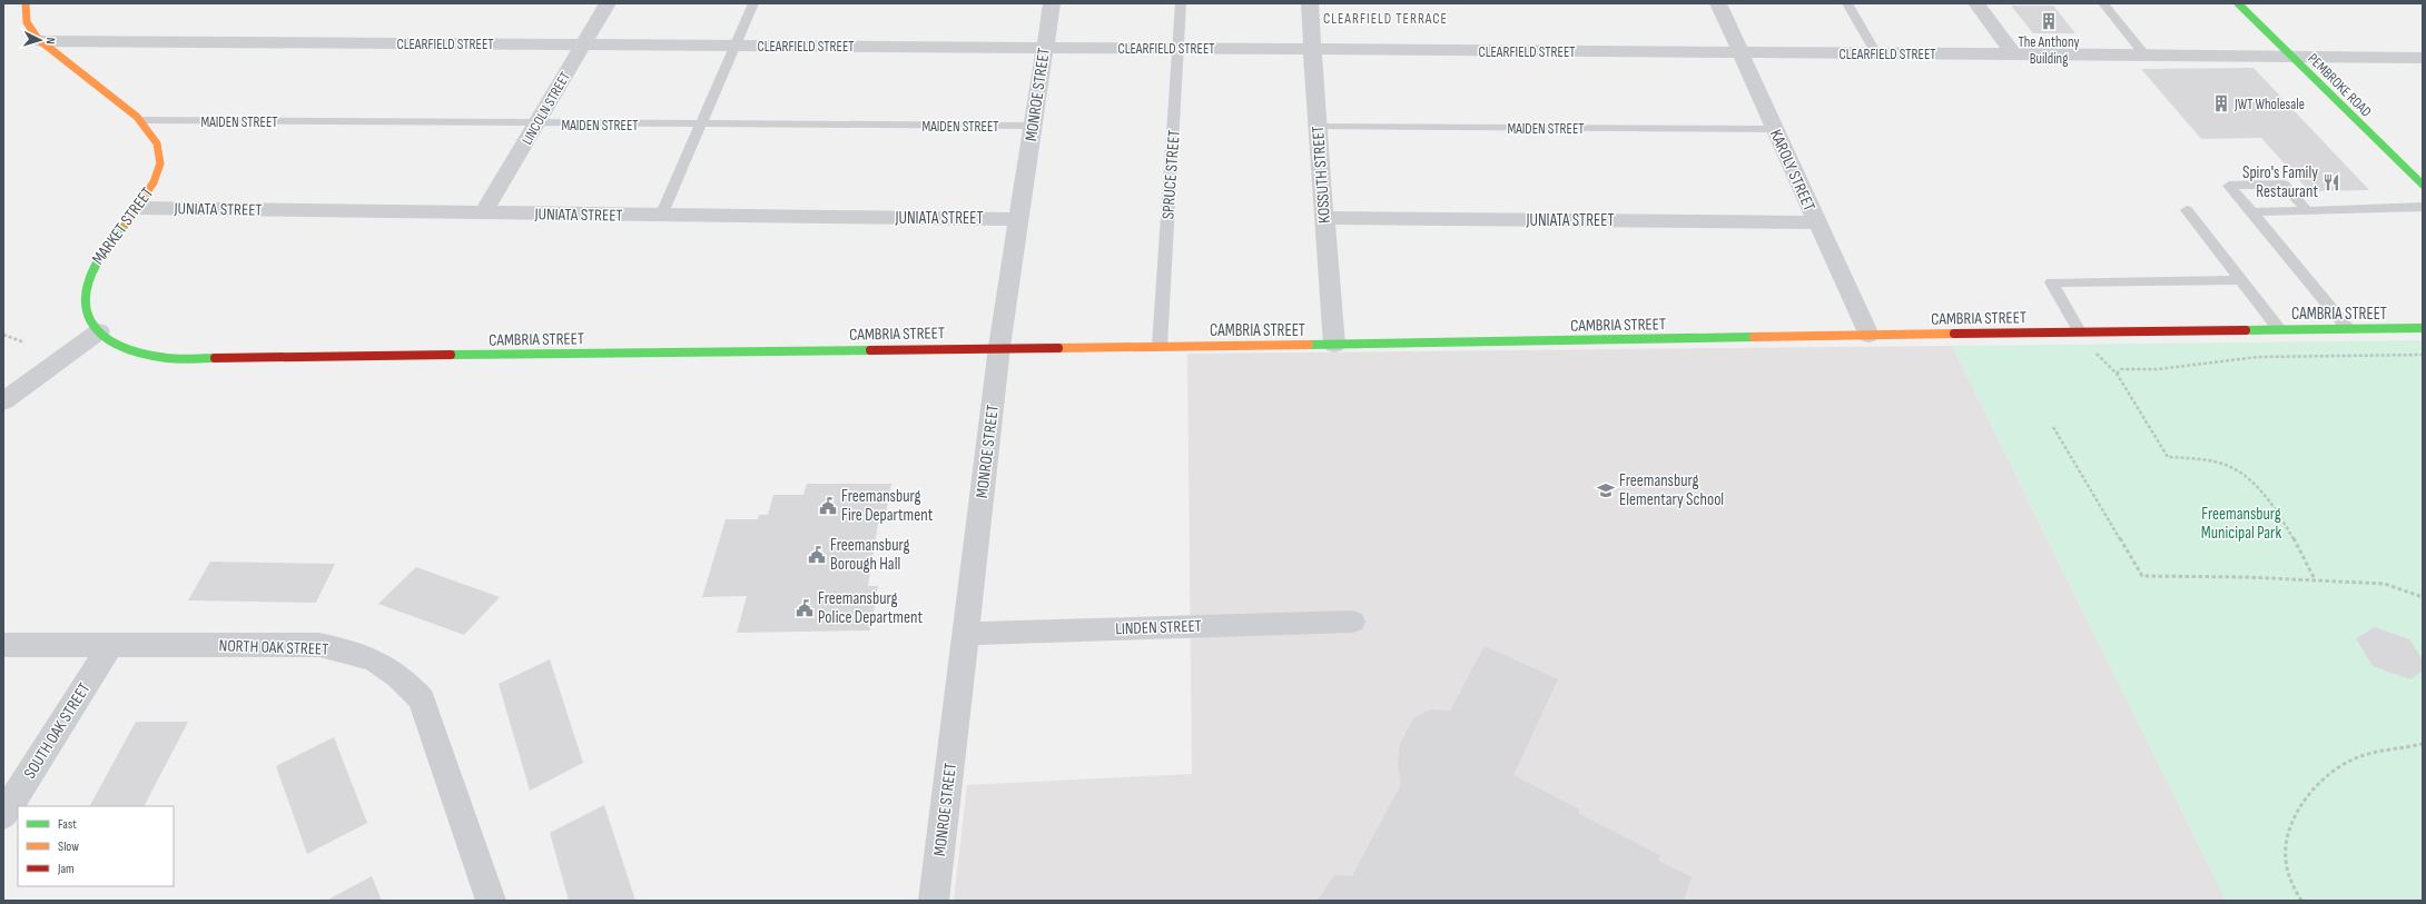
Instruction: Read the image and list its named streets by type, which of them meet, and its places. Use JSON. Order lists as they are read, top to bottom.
{
  "streets": {
    "street": [
      "CLEARFIELD STREET",
      "PEMBROKE ROAD",
      "MONROE STREET",
      "LINCOLN STREET",
      "KAROLY STREET",
      "KOSSUTH STREET",
      "JUNIATA STREET",
      "MARKET STREET",
      "CAMBRIA STREET",
      "LINDEN STREET",
      "NORTH OAK STREET",
      "SOUTH OAK STREET"
    ],
    "lane": ["MAIDEN STREET", "SPRUCE STREET"]
  },
  "crossings": [
    ["CLEARFIELD STREET", "PEMBROKE ROAD"],
    ["CLEARFIELD STREET", "MONROE STREET"],
    ["CLEARFIELD STREET", "LINCOLN STREET"],
    ["CLEARFIELD STREET", "KAROLY STREET"],
    ["CLEARFIELD STREET", "SPRUCE STREET"],
    ["CLEARFIELD STREET", "KOSSUTH STREET"],
    ["CLEARFIELD STREET", "MARKET STREET"],
    ["MONROE STREET", "MAIDEN STREET"],
    ["MONROE STREET", "JUNIATA STREET"],
    ["MONROE STREET", "CAMBRIA STREET"],
    ["MONROE STREET", "LINDEN STREET"],
    ["LINCOLN STREET", "MAIDEN STREET"],
    ["LINCOLN STREET", "JUNIATA STREET"],
    ["MAIDEN STREET", "KAROLY STREET"],
    ["MAIDEN STREET", "KOSSUTH STREET"],
    ["MAIDEN STREET", "MARKET STREET"],
    ["KAROLY STREET", "JUNIATA STREET"],
    ["KAROLY STREET", "CAMBRIA STREET"],
    ["SPRUCE STREET", "CAMBRIA STREET"],
    ["KOSSUTH STREET", "JUNIATA STREET"],
    ["KOSSUTH STREET", "CAMBRIA STREET"],
    ["JUNIATA STREET", "MARKET STREET"],
    ["MARKET STREET", "CAMBRIA STREET"],
    ["NORTH OAK STREET", "SOUTH OAK STREET"]
  ],
  "districts": ["CLEARFIELD TERRACE"],
  "parks": ["Freemansburg Municipal Park"],
  "places": {
    "building": ["The Anthony Building", "JWT Wholesale"],
    "restaurant": ["Spiro's Family Restaurant"],
    "school or university": ["Freemansburg Elementary School"],
    "public building": ["Freemansburg Fire Department", "Freemansburg Borough Hall", "Freemansburg Police Department"]
  },
  "legend": ["Fast", "Slow", "Jam"],
  "north": "right"
}
